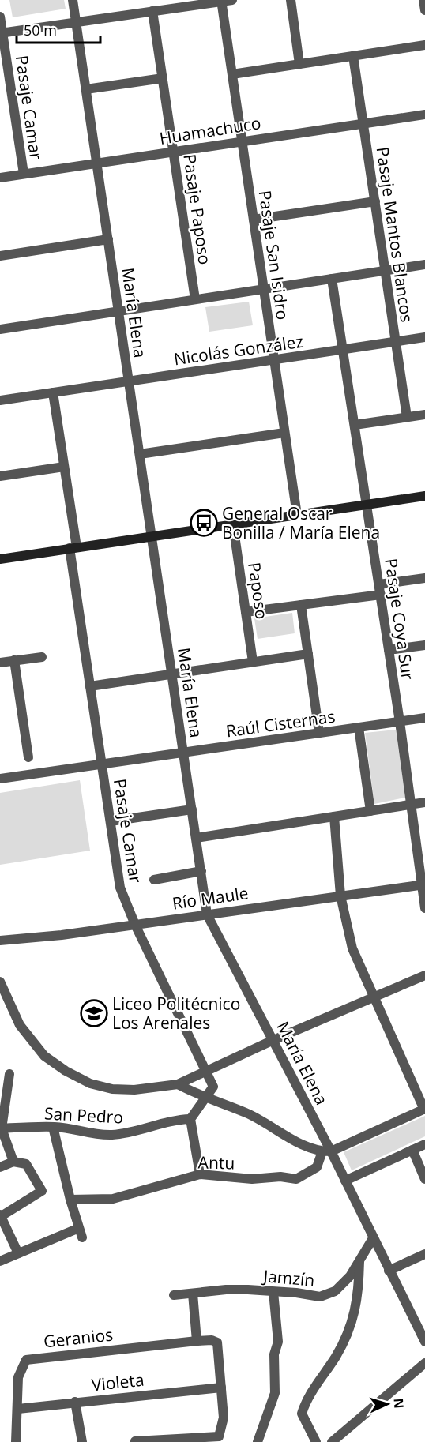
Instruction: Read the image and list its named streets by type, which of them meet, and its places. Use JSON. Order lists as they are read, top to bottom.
{
  "streets": {
    "street": [
      "Pasaje Camar",
      "Huamachuco",
      "Pasaje Paposo",
      "Pasaje Mantos Blancos",
      "Pasaje San Isidro",
      "María Elena",
      "Nicolás González",
      "Paposo",
      "Pasaje Coya Sur",
      "Raúl Cisternas",
      "Río Maule",
      "San Pedro",
      "Antu",
      "Jamzín",
      "Geranios",
      "Violeta"
    ]
  },
  "crossings": [
    ["Pasaje Camar", "Huamachuco"],
    ["Pasaje Camar", "Nicolás González"],
    ["Pasaje Camar", "Raúl Cisternas"],
    ["Pasaje Camar", "Río Maule"],
    ["Huamachuco", "Pasaje Paposo"],
    ["Huamachuco", "Pasaje Mantos Blancos"],
    ["Huamachuco", "Pasaje San Isidro"],
    ["Huamachuco", "María Elena"],
    ["Pasaje Mantos Blancos", "Nicolás González"],
    ["Pasaje San Isidro", "Nicolás González"],
    ["María Elena", "Nicolás González"],
    ["María Elena", "Raúl Cisternas"],
    ["María Elena", "Río Maule"],
    ["María Elena", "Antu"],
    ["María Elena", "Jamzín"],
    ["Nicolás González", "Pasaje Coya Sur"],
    ["Pasaje Coya Sur", "Raúl Cisternas"],
    ["Pasaje Coya Sur", "Río Maule"],
    ["Geranios", "Violeta"]
  ],
  "places": {
    "bus stop": ["General Oscar Bonilla / María Elena"],
    "school or university": ["Liceo Politécnico Los Arenales"]
  },
  "scale_bar": "50 m",
  "north": "right"
}
